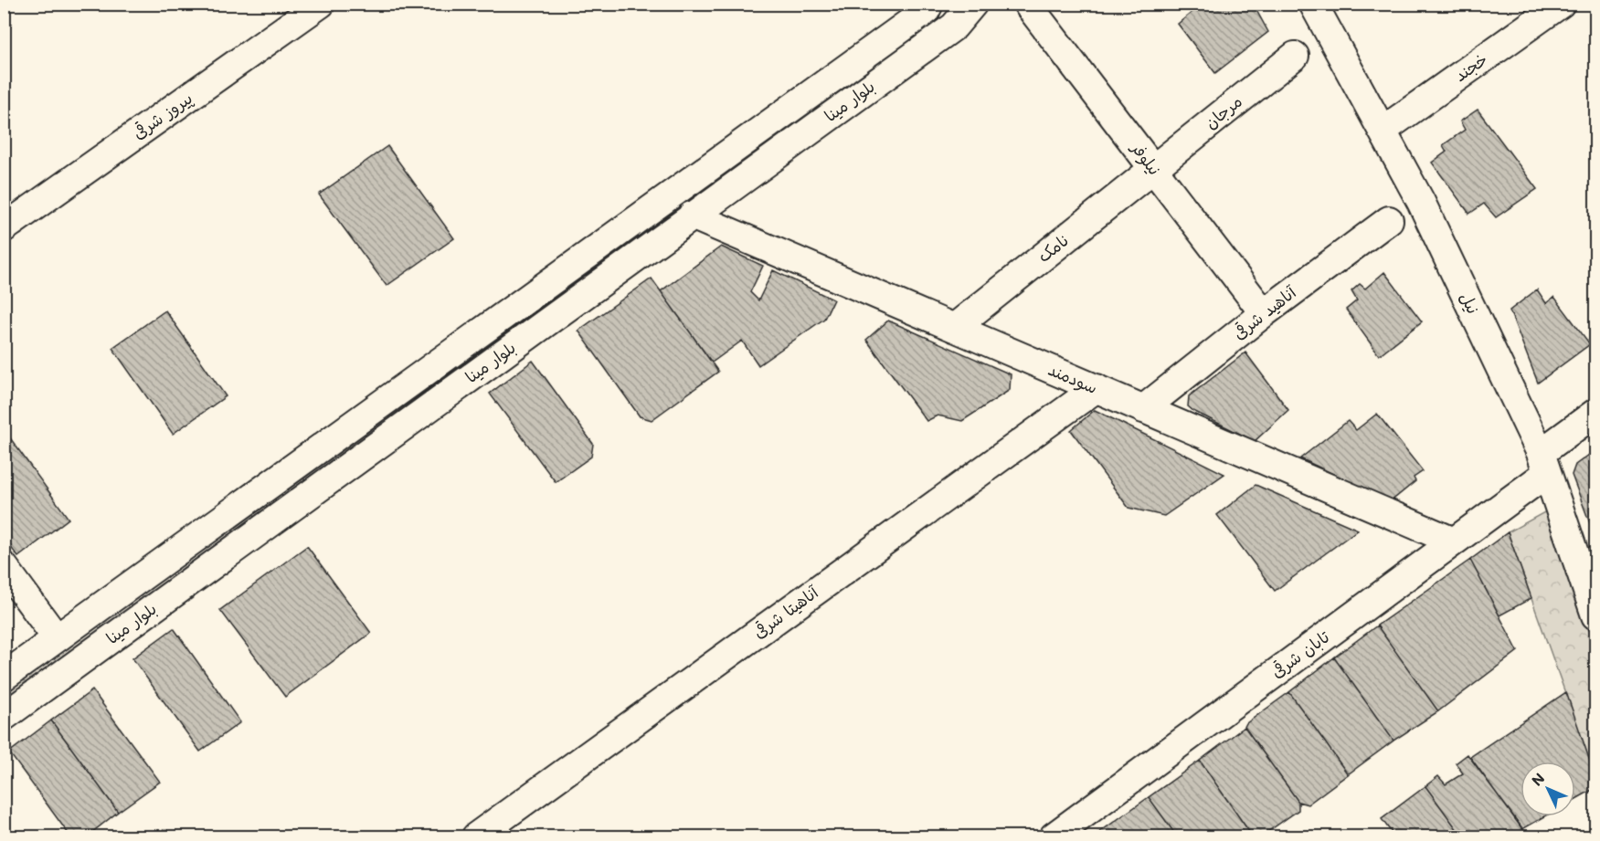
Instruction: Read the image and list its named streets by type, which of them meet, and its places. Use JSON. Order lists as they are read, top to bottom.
{
  "streets": {
    "street": [
      "خجند",
      "بلوار مینا",
      "مرجان",
      "پیروز شرقی",
      "نیلوفر",
      "نامک",
      "نیل",
      "آناهید شرقی",
      "سودمند",
      "آناهیتا شرقی",
      "تابان شرقی"
    ]
  },
  "crossings": [
    ["خجند", "نیل"],
    ["بلوار مینا", "سودمند"],
    ["مرجان", "نیلوفر"],
    ["مرجان", "نامک"],
    ["نیلوفر", "نامک"],
    ["نیلوفر", "آناهید شرقی"],
    ["نامک", "سودمند"],
    ["نیل", "تابان شرقی"],
    ["آناهید شرقی", "سودمند"],
    ["سودمند", "آناهیتا شرقی"],
    ["سودمند", "تابان شرقی"]
  ],
  "north": "top left"
}
